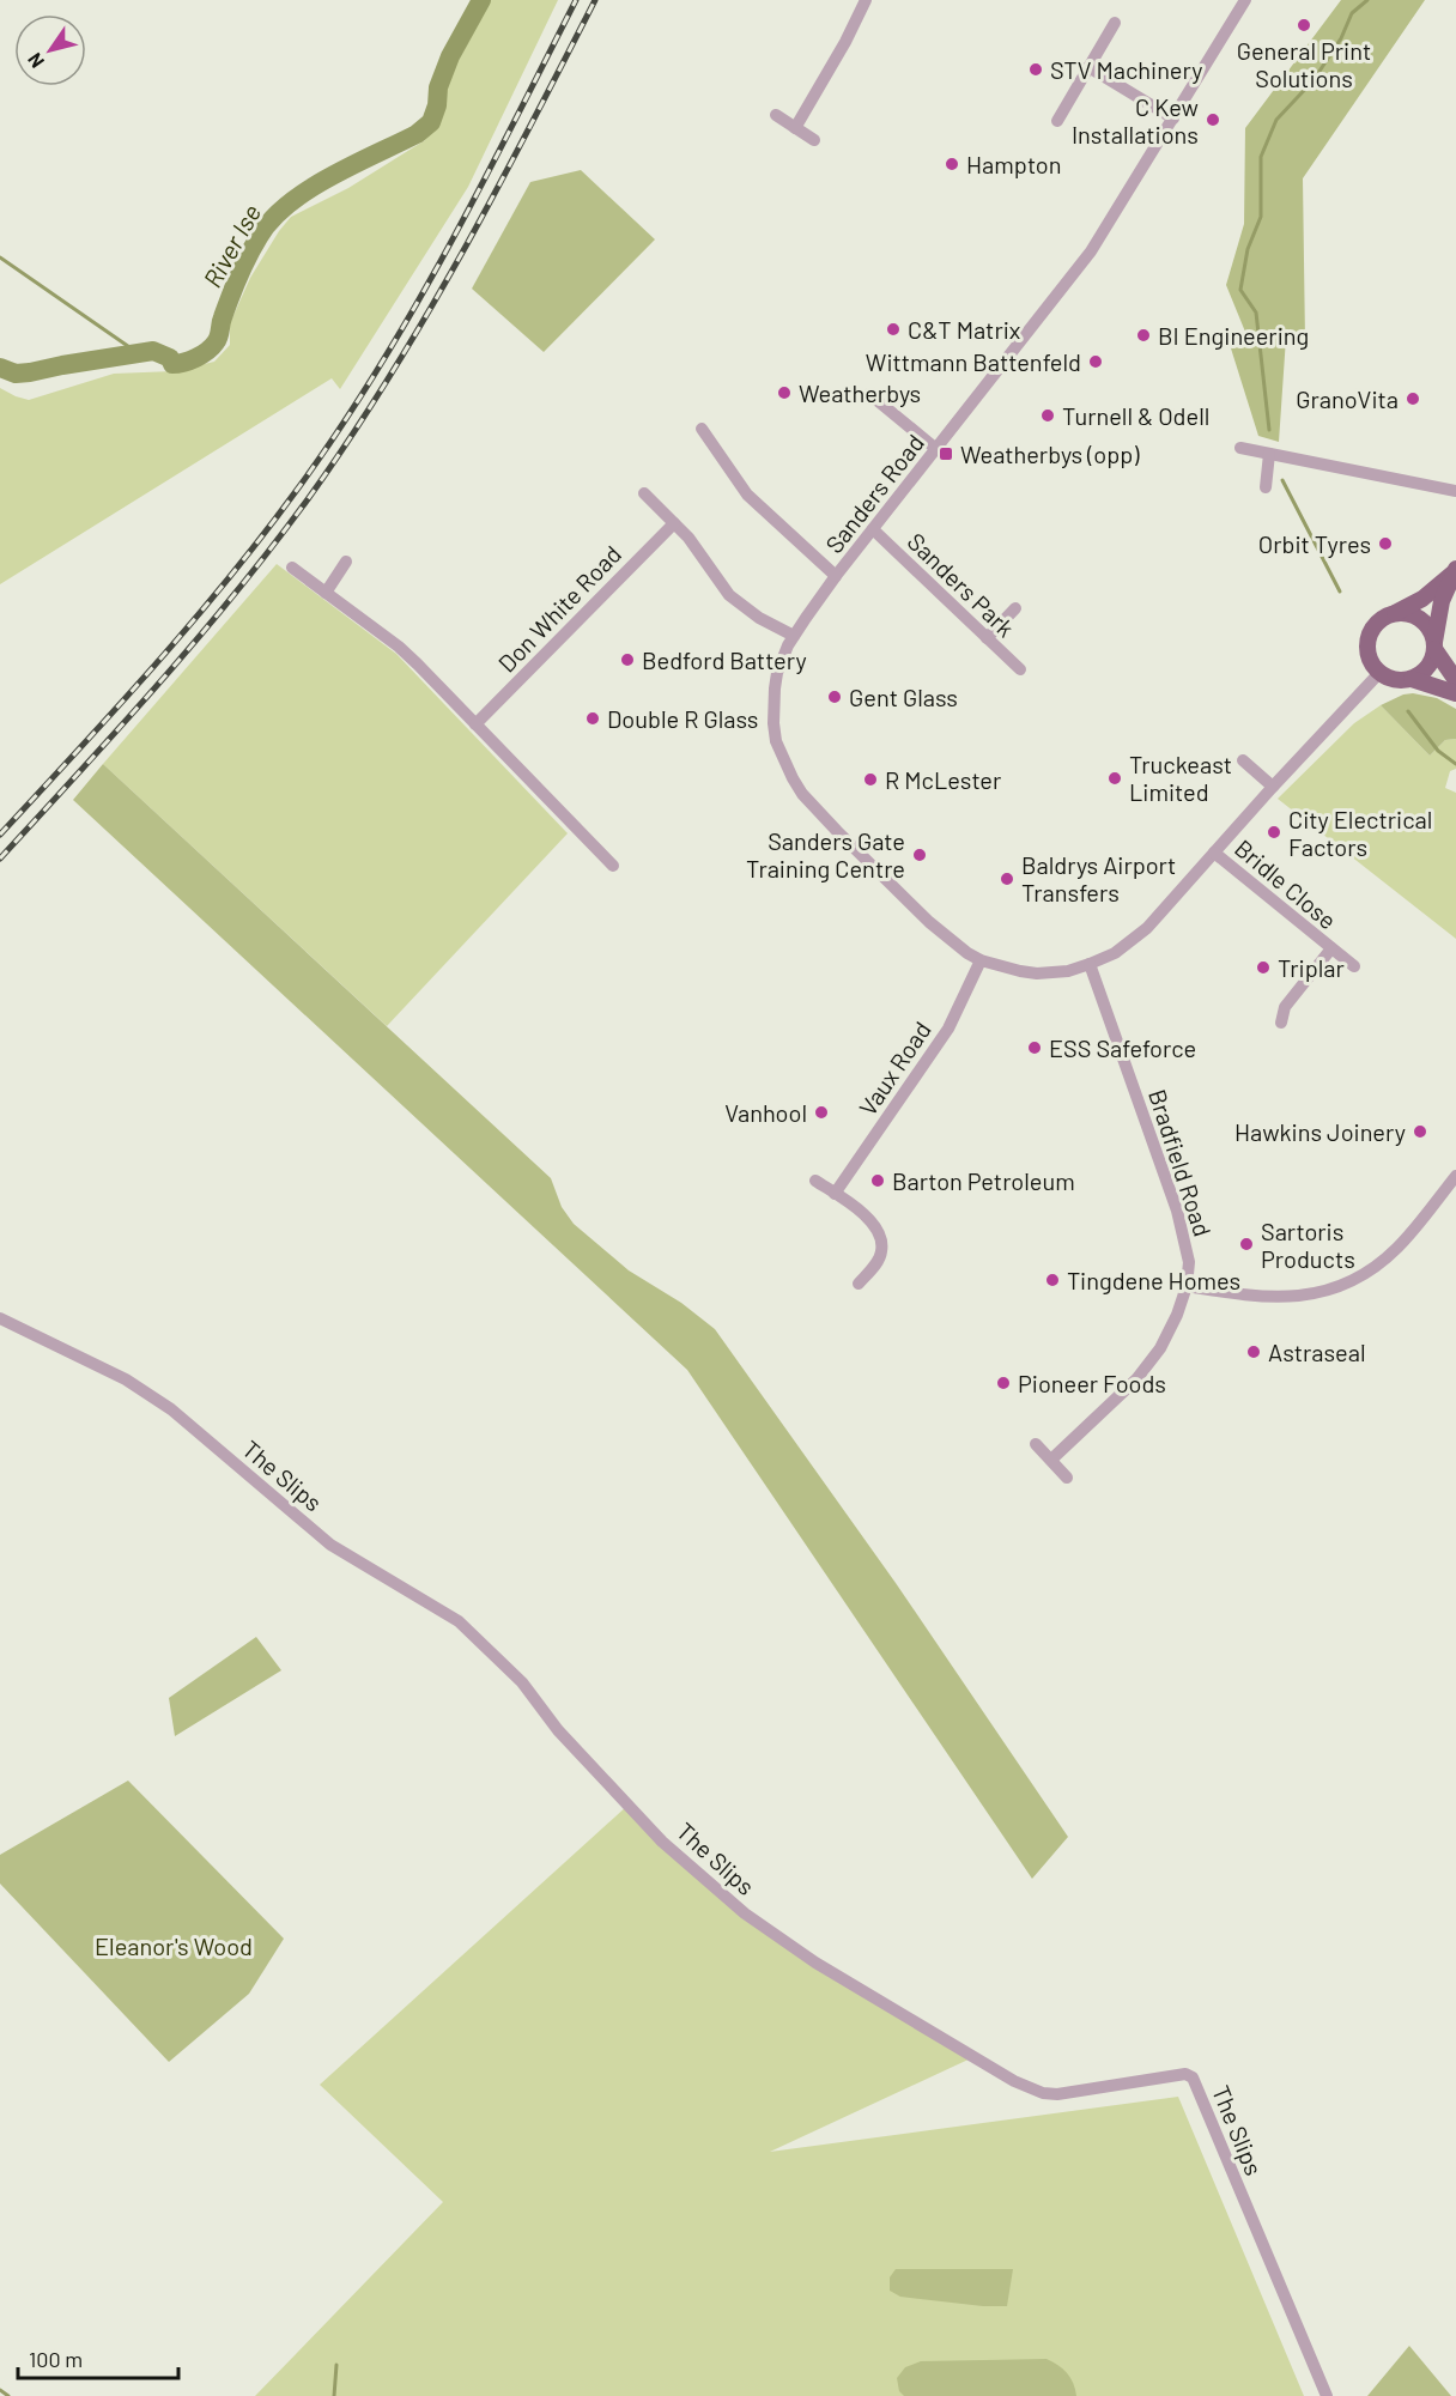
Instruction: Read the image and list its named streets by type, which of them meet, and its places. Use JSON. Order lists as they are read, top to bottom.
{
  "streets": {
    "street": [
      "Sanders Road",
      "Sanders Park",
      "Don White Road",
      "Bridle Close",
      "Vaux Road",
      "Bradfield Road",
      "The Slips"
    ]
  },
  "crossings": [
    ["Sanders Road", "Sanders Park"],
    ["Sanders Road", "Bridle Close"],
    ["Sanders Road", "Vaux Road"],
    ["Sanders Road", "Bradfield Road"]
  ],
  "water": ["River Ise"],
  "parks": ["Eleanor's Wood"],
  "places": {
    "other": [
      "General Print Solutions",
      "STV Machinery",
      "C Kew Installations",
      "Hampton",
      "C&T Matrix",
      "BI Engineering",
      "Wittmann Battenfeld",
      "Weatherbys",
      "GranoVita",
      "Turnell & Odell",
      "Orbit Tyres",
      "Bedford Battery",
      "Gent Glass",
      "Double R Glass",
      "Truckeast Limited",
      "R McLester",
      "City Electrical Factors",
      "Sanders Gate Training Centre",
      "Baldrys Airport Transfers",
      "Triplar",
      "ESS Safeforce",
      "Vanhool",
      "Hawkins Joinery",
      "Barton Petroleum",
      "Sartoris Products",
      "Tingdene Homes",
      "Astraseal",
      "Pioneer Foods"
    ],
    "transit": ["Weatherbys (opp)"]
  },
  "scale_bar": "100 m",
  "north": "bottom left"
}
